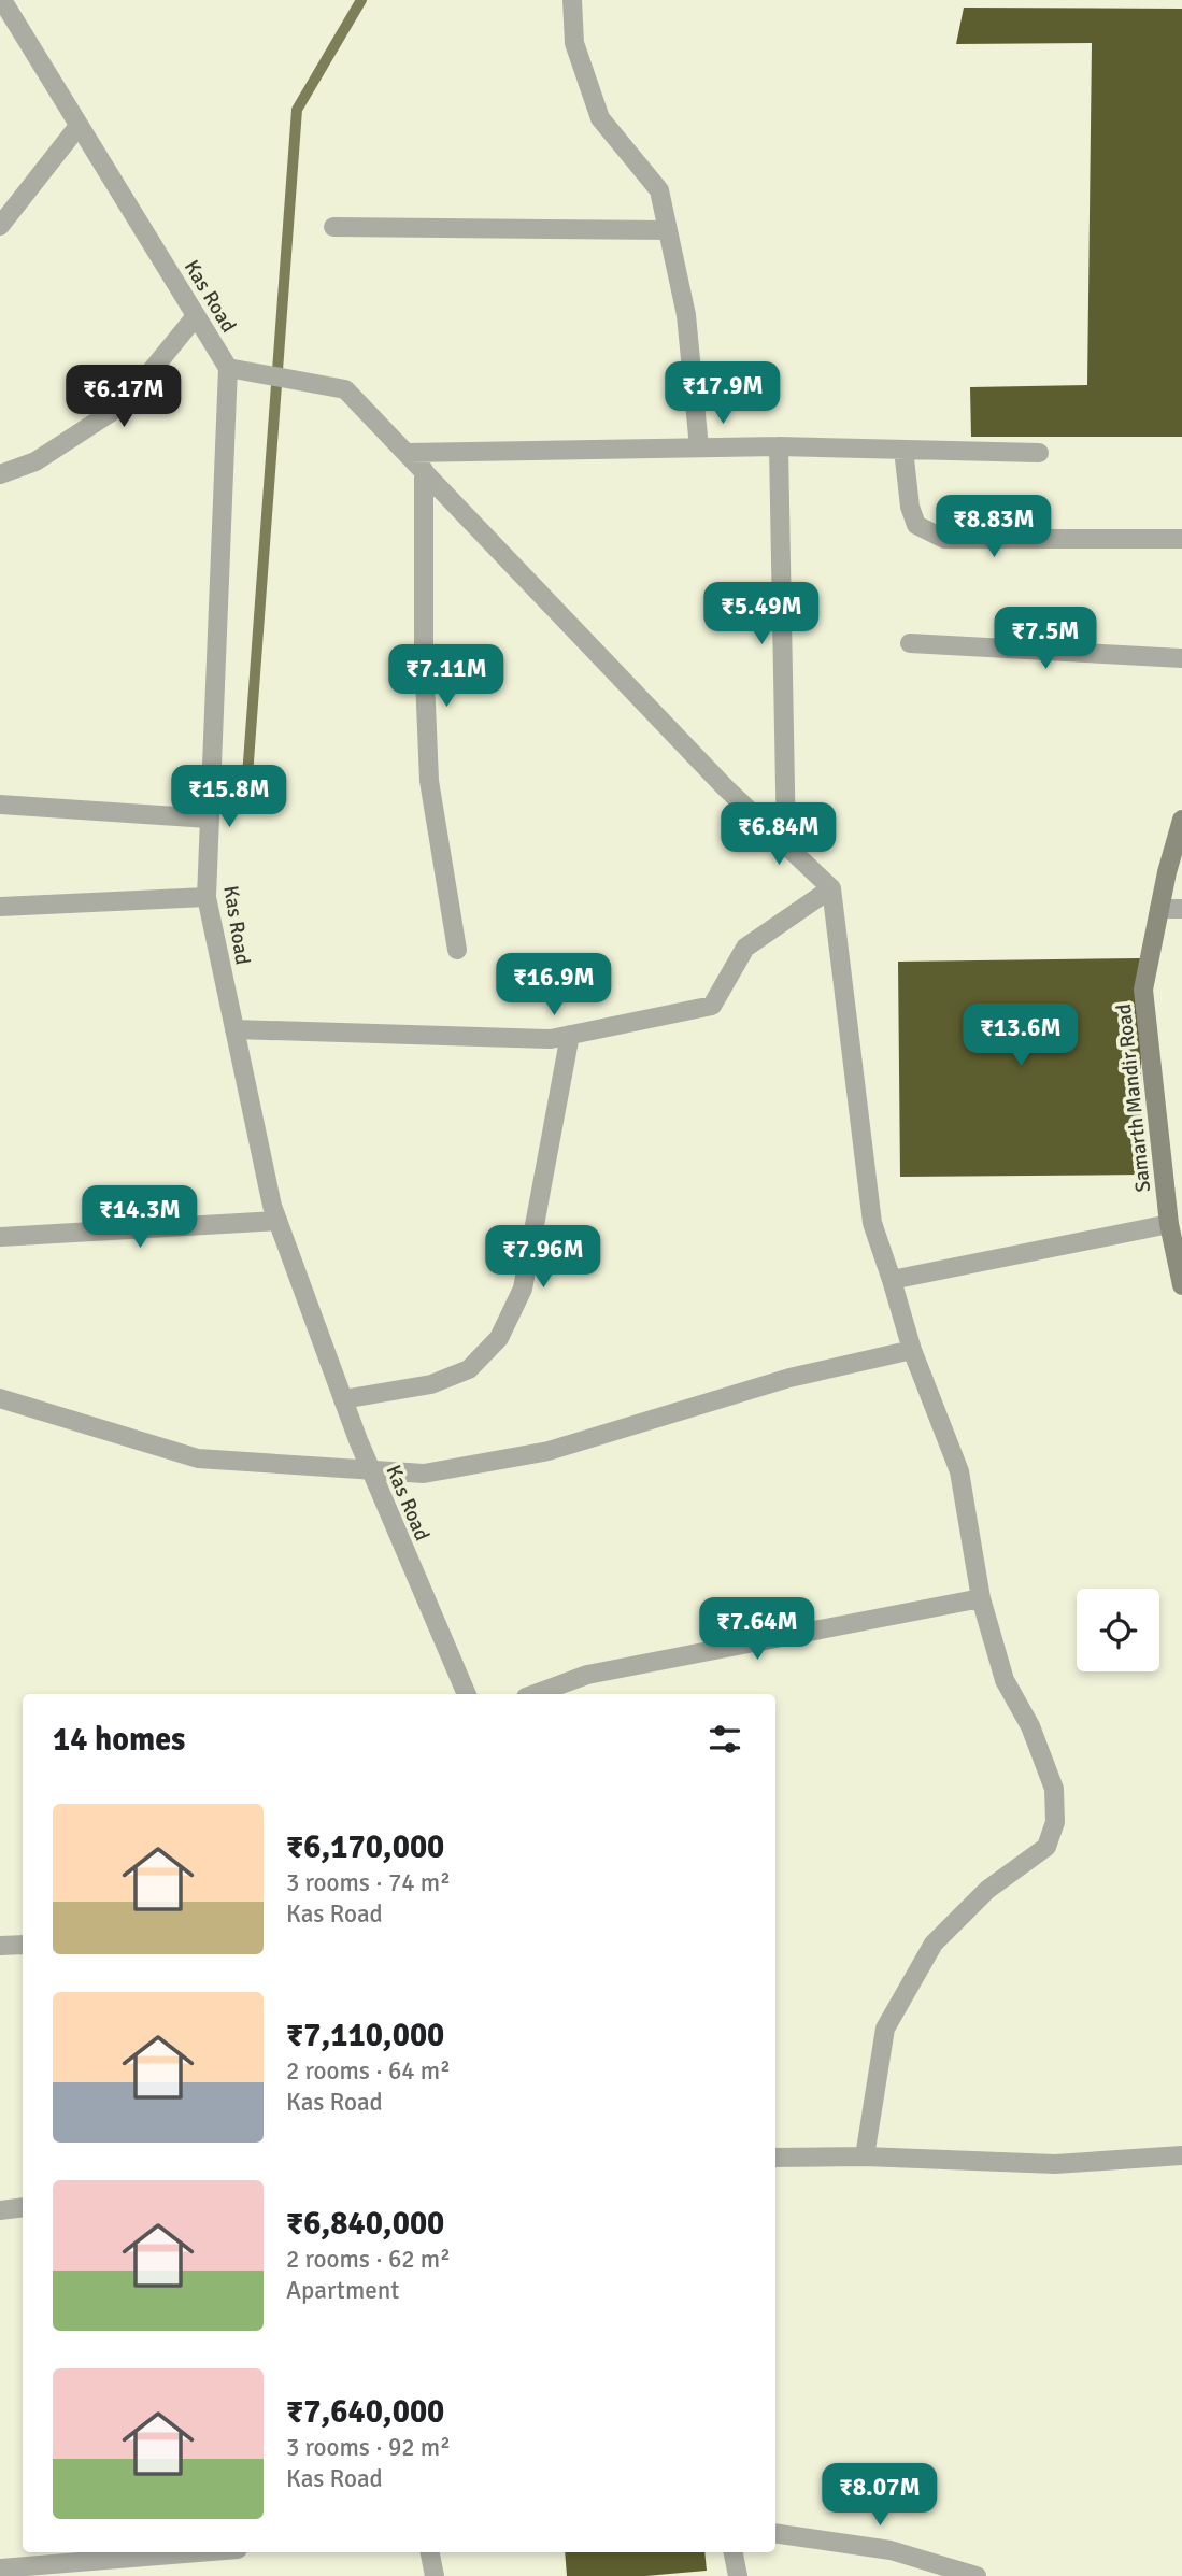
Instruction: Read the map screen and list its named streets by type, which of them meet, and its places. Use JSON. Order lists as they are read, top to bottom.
{
  "streets": {
    "main road": ["Samarth Mandir Road"],
    "street": ["Kas Road"]
  },
  "page": {
    "price": [
      "₹17.9M",
      "₹6.17M",
      "₹8.83M",
      "₹5.49M",
      "₹7.5M",
      "₹7.11M",
      "₹15.8M",
      "₹6.84M",
      "₹16.9M",
      "₹13.6M",
      "₹14.3M",
      "₹7.96M",
      "₹7.64M",
      "₹8.07M"
    ],
    "heading": "14 homes",
    "list": [
      {
        "name": "₹6,170,000",
        "note": "3 rooms · 74 m² · Kas Road"
      },
      {
        "name": "₹7,110,000",
        "note": "2 rooms · 64 m² · Kas Road"
      },
      {
        "name": "₹6,840,000",
        "note": "2 rooms · 62 m² · Apartment"
      },
      {
        "name": "₹7,640,000",
        "note": "3 rooms · 92 m² · Kas Road"
      }
    ]
  }
}
